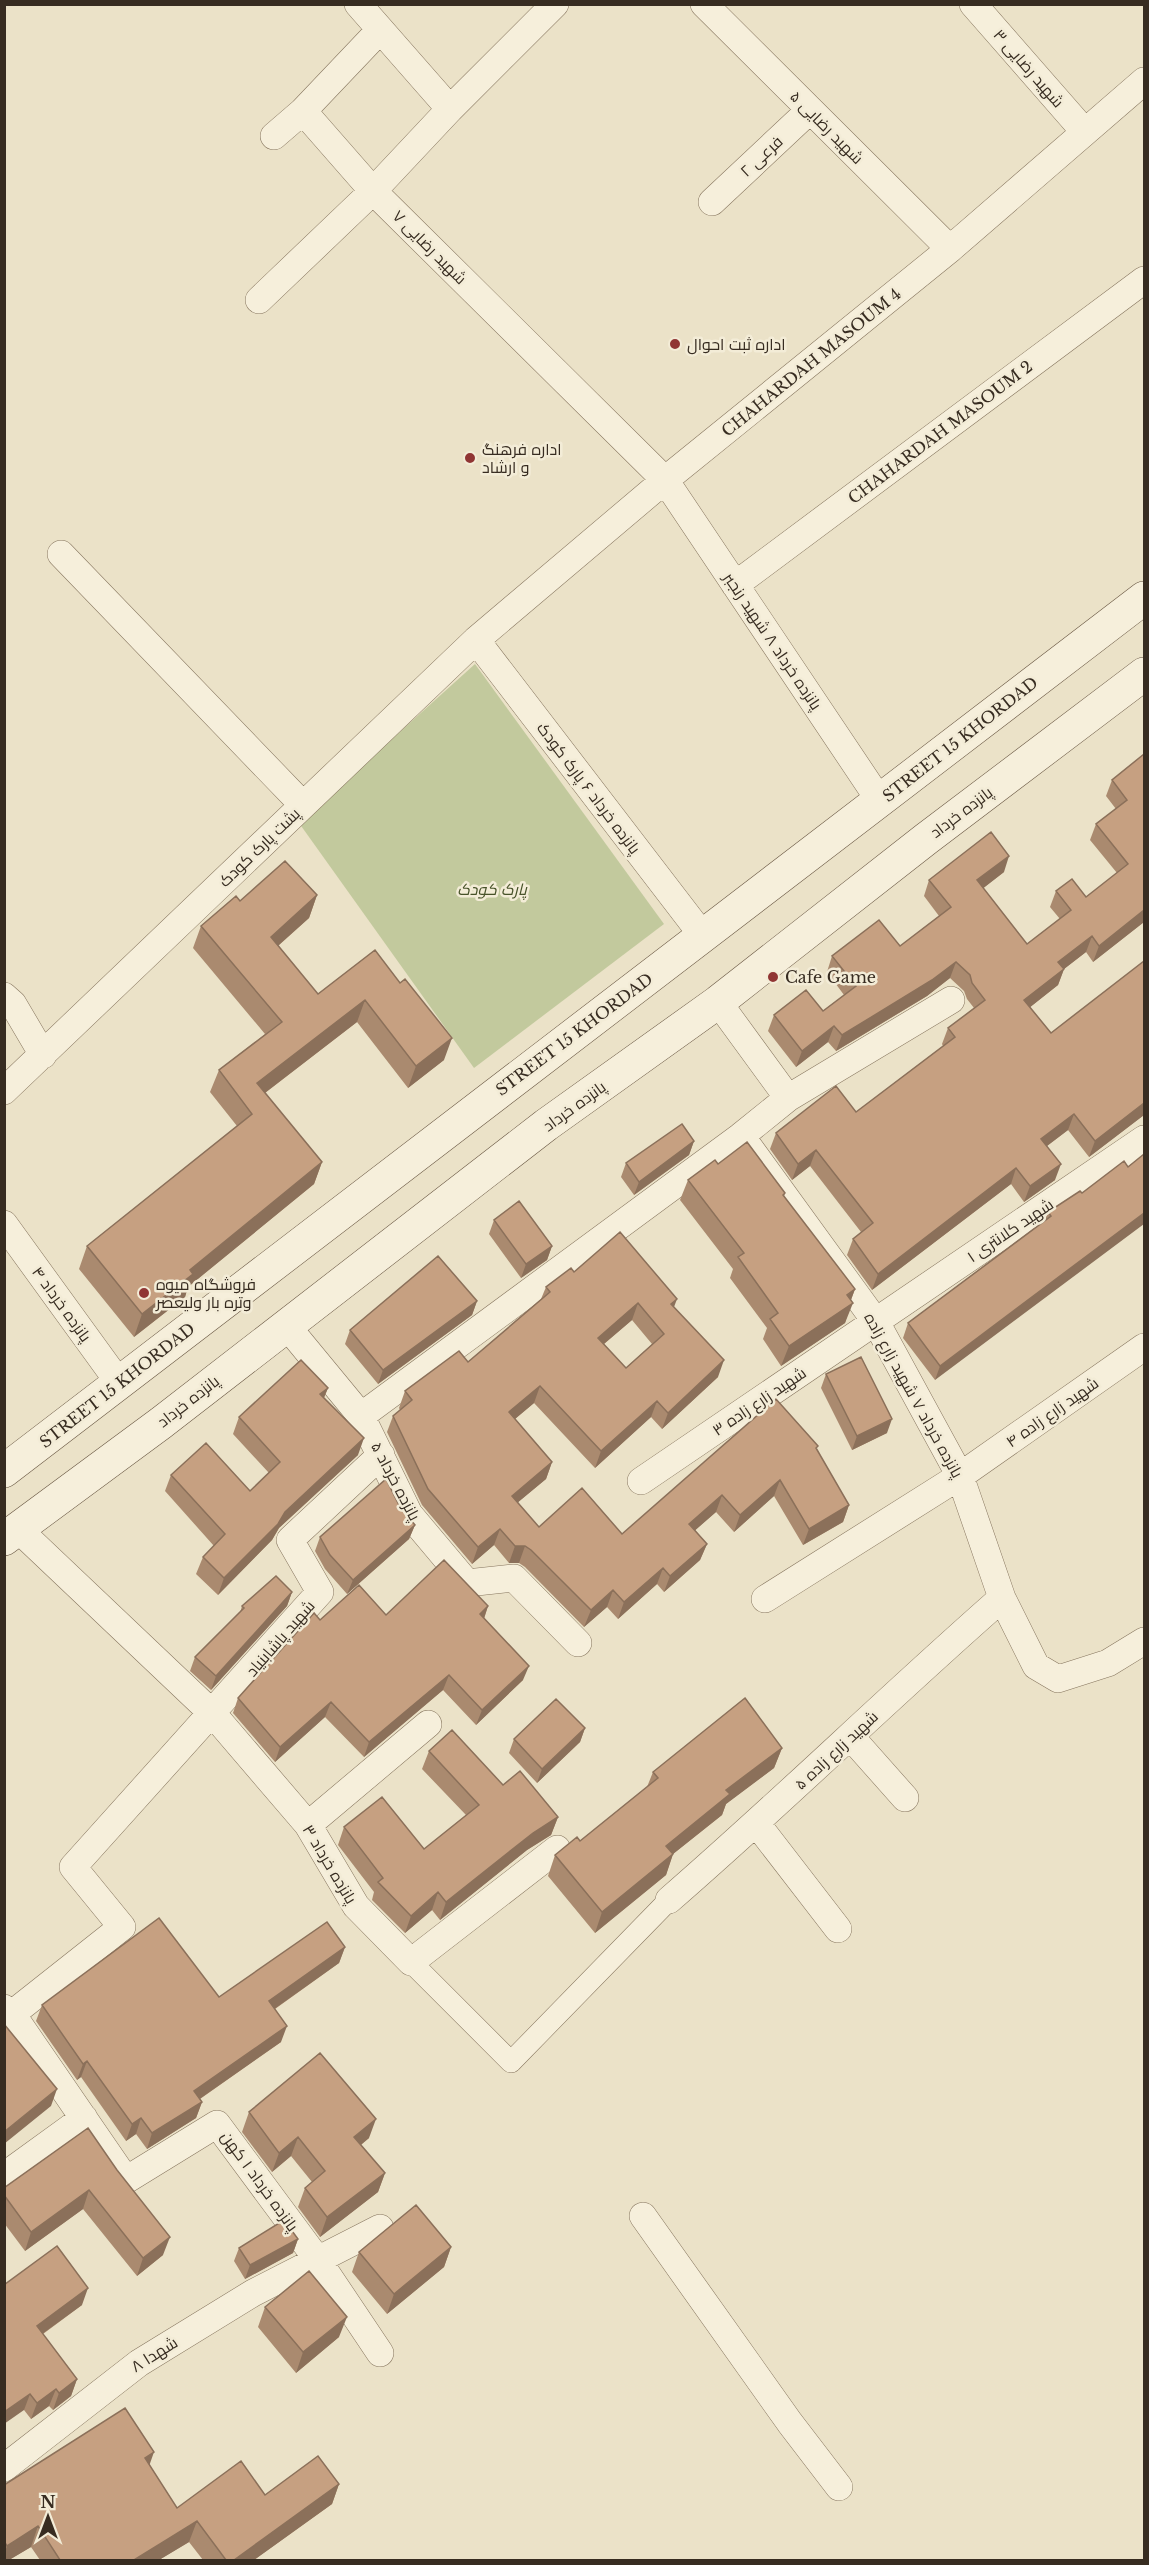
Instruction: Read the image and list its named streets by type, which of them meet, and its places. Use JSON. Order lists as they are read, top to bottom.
{
  "streets": {
    "main road": ["STREET 15 KHORDAD", "پانزده خرداد"],
    "street": [
      "شهید رضایی ۳",
      "شهید رضایی ۵",
      "فرعی ۲",
      "شهید رضایی ۷",
      "CHAHARDAH MASOUM 4",
      "CHAHARDAH MASOUM 2",
      "پانزده خرداد ۸ شهید رنجبر",
      "پانزده خرداد ۶ پارک کودک",
      "پشت پارک کودک",
      "شهید کلانتری ۱",
      "پانزده خرداد ۴",
      "پانزده خرداد ۷ شهید زارع زاده",
      "شهید زارع زاده ۳",
      "شهید زارع زاده ۴",
      "پانزده خرداد ۵",
      "شهید پاشابنیاد",
      "شهید زارع زاده ۵",
      "پانزده خرداد ۳",
      "پانزده خرداد ۱ کهن",
      "شهدا ۸"
    ]
  },
  "crossings": [
    ["شهید رضایی ۳", "CHAHARDAH MASOUM 4"],
    ["شهید رضایی ۵", "فرعی ۲"],
    ["شهید رضایی ۵", "CHAHARDAH MASOUM 4"],
    ["شهید رضایی ۷", "CHAHARDAH MASOUM 4"],
    ["شهید رضایی ۷", "پانزده خرداد ۸ شهید رنجبر"],
    ["CHAHARDAH MASOUM 4", "پانزده خرداد ۸ شهید رنجبر"],
    ["CHAHARDAH MASOUM 4", "پانزده خرداد ۶ پارک کودک"],
    ["CHAHARDAH MASOUM 4", "پشت پارک کودک"],
    ["CHAHARDAH MASOUM 2", "پانزده خرداد ۸ شهید رنجبر"],
    ["پانزده خرداد ۸ شهید رنجبر", "STREET 15 KHORDAD"],
    ["STREET 15 KHORDAD", "پانزده خرداد ۶ پارک کودک"],
    ["STREET 15 KHORDAD", "پانزده خرداد ۴"],
    ["پانزده خرداد ۶ پارک کودک", "پشت پارک کودک"],
    ["پانزده خرداد", "پانزده خرداد ۵"],
    ["پانزده خرداد", "پانزده خرداد ۳"],
    ["شهید کلانتری ۱", "پانزده خرداد ۷ شهید زارع زاده"],
    ["شهید کلانتری ۱", "شهید زارع زاده ۳"],
    ["پانزده خرداد ۷ شهید زارع زاده", "شهید زارع زاده ۳"],
    ["پانزده خرداد ۷ شهید زارع زاده", "شهید زارع زاده ۴"],
    ["پانزده خرداد ۷ شهید زارع زاده", "شهید زارع زاده ۵"],
    ["پانزده خرداد ۵", "شهید پاشابنیاد"],
    ["شهید پاشابنیاد", "پانزده خرداد ۳"],
    ["شهید زارع زاده ۵", "پانزده خرداد ۳"],
    ["پانزده خرداد ۱ کهن", "شهدا ۸"]
  ],
  "parks": ["پارک کودک"],
  "places": [
    "اداره ثبت احوال",
    "اداره فرهنگ و ارشاد",
    "Cafe Game",
    "فروشگاه میوه وتره بار ولیعصر"
  ],
  "north": "top"
}
